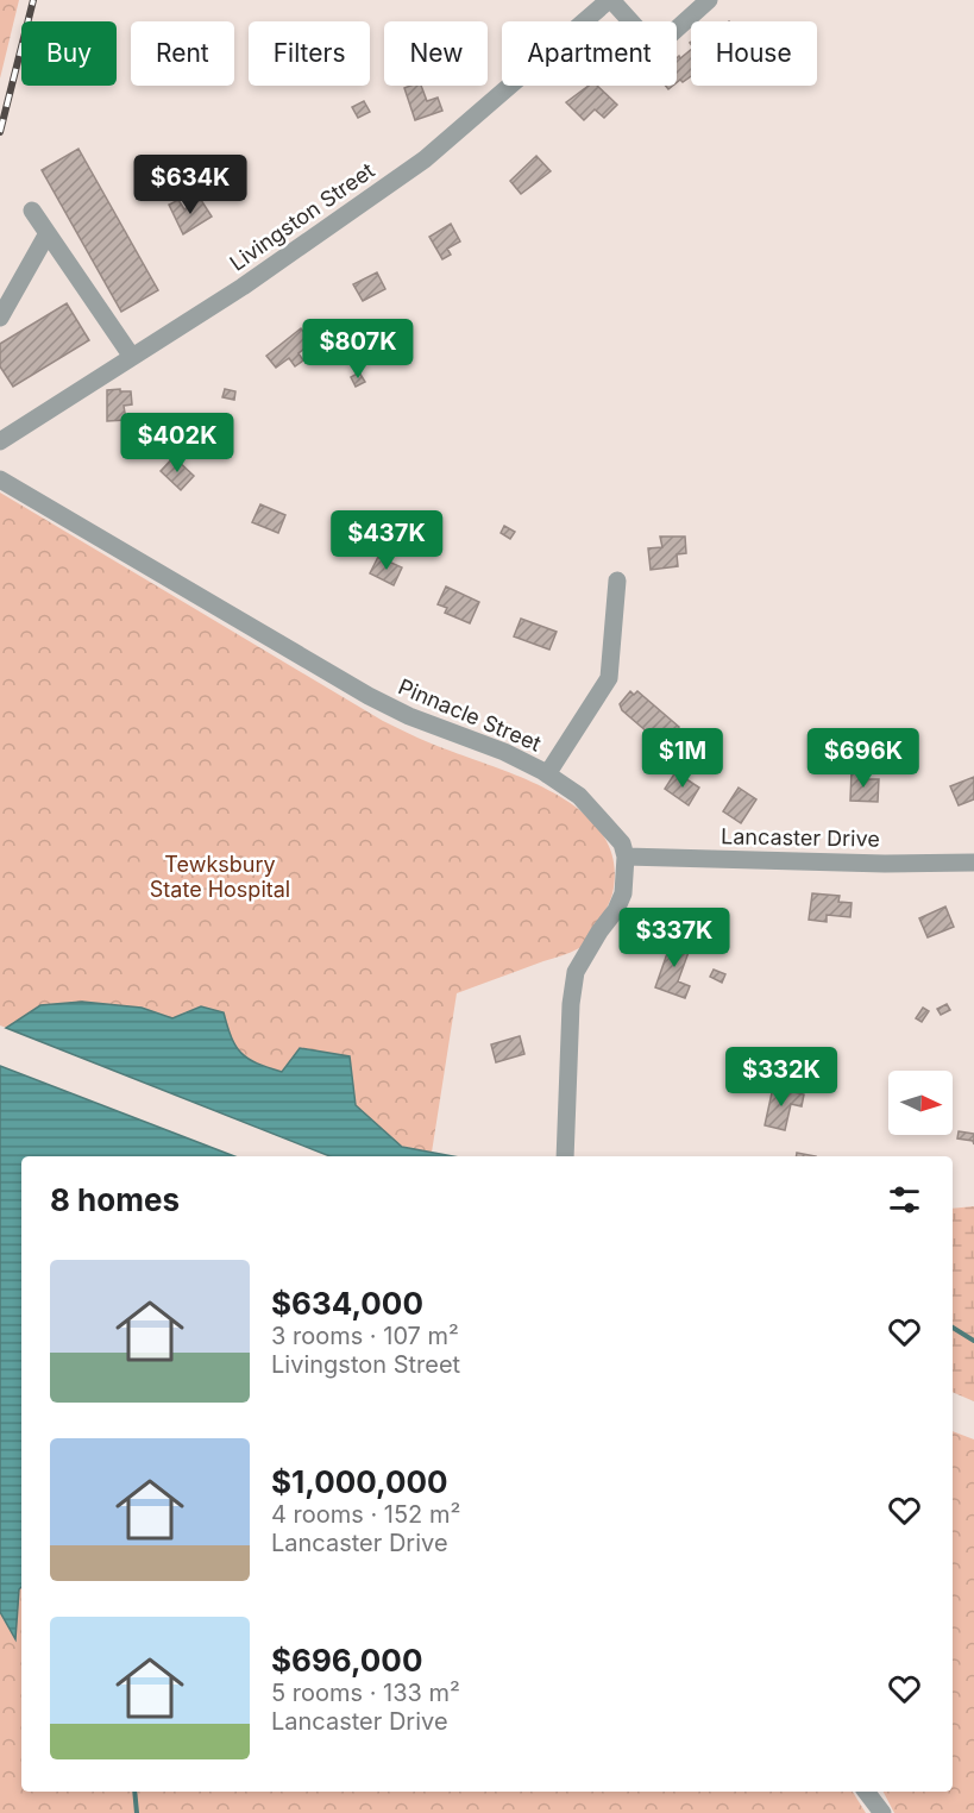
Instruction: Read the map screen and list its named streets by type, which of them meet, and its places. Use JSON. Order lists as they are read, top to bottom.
{
  "streets": {
    "street": ["Livingston Street", "Pinnacle Street", "Lancaster Drive"]
  },
  "crossings": [
    ["Pinnacle Street", "Lancaster Drive"]
  ],
  "parks": ["Tewksbury State Hospital"],
  "north": "right",
  "page": {
    "chip": [
      "Buy",
      "Rent",
      "Filters",
      "New",
      "Apartment",
      "House"
    ],
    "price": [
      "$634K",
      "$807K",
      "$402K",
      "$437K",
      "$1M",
      "$696K",
      "$337K",
      "$332K"
    ],
    "heading": "8 homes",
    "list": [
      {
        "name": "$634,000",
        "note": "3 rooms · 107 m² · Livingston Street"
      },
      {
        "name": "$1,000,000",
        "note": "4 rooms · 152 m² · Lancaster Drive"
      },
      {
        "name": "$696,000",
        "note": "5 rooms · 133 m² · Lancaster Drive"
      }
    ]
  }
}
